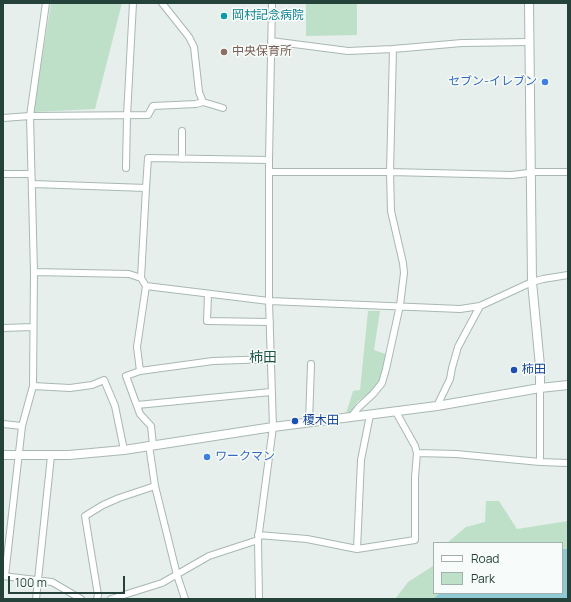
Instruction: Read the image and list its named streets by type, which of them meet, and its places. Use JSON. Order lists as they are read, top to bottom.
{
  "districts": ["柿田"],
  "places": [
    "岡村記念病院",
    "中央保育所",
    "セブン-イレブン",
    "柿田",
    "榎木田",
    "ワークマン"
  ],
  "legend": ["Road", "Park"],
  "scale_bar": "100 m"
}
